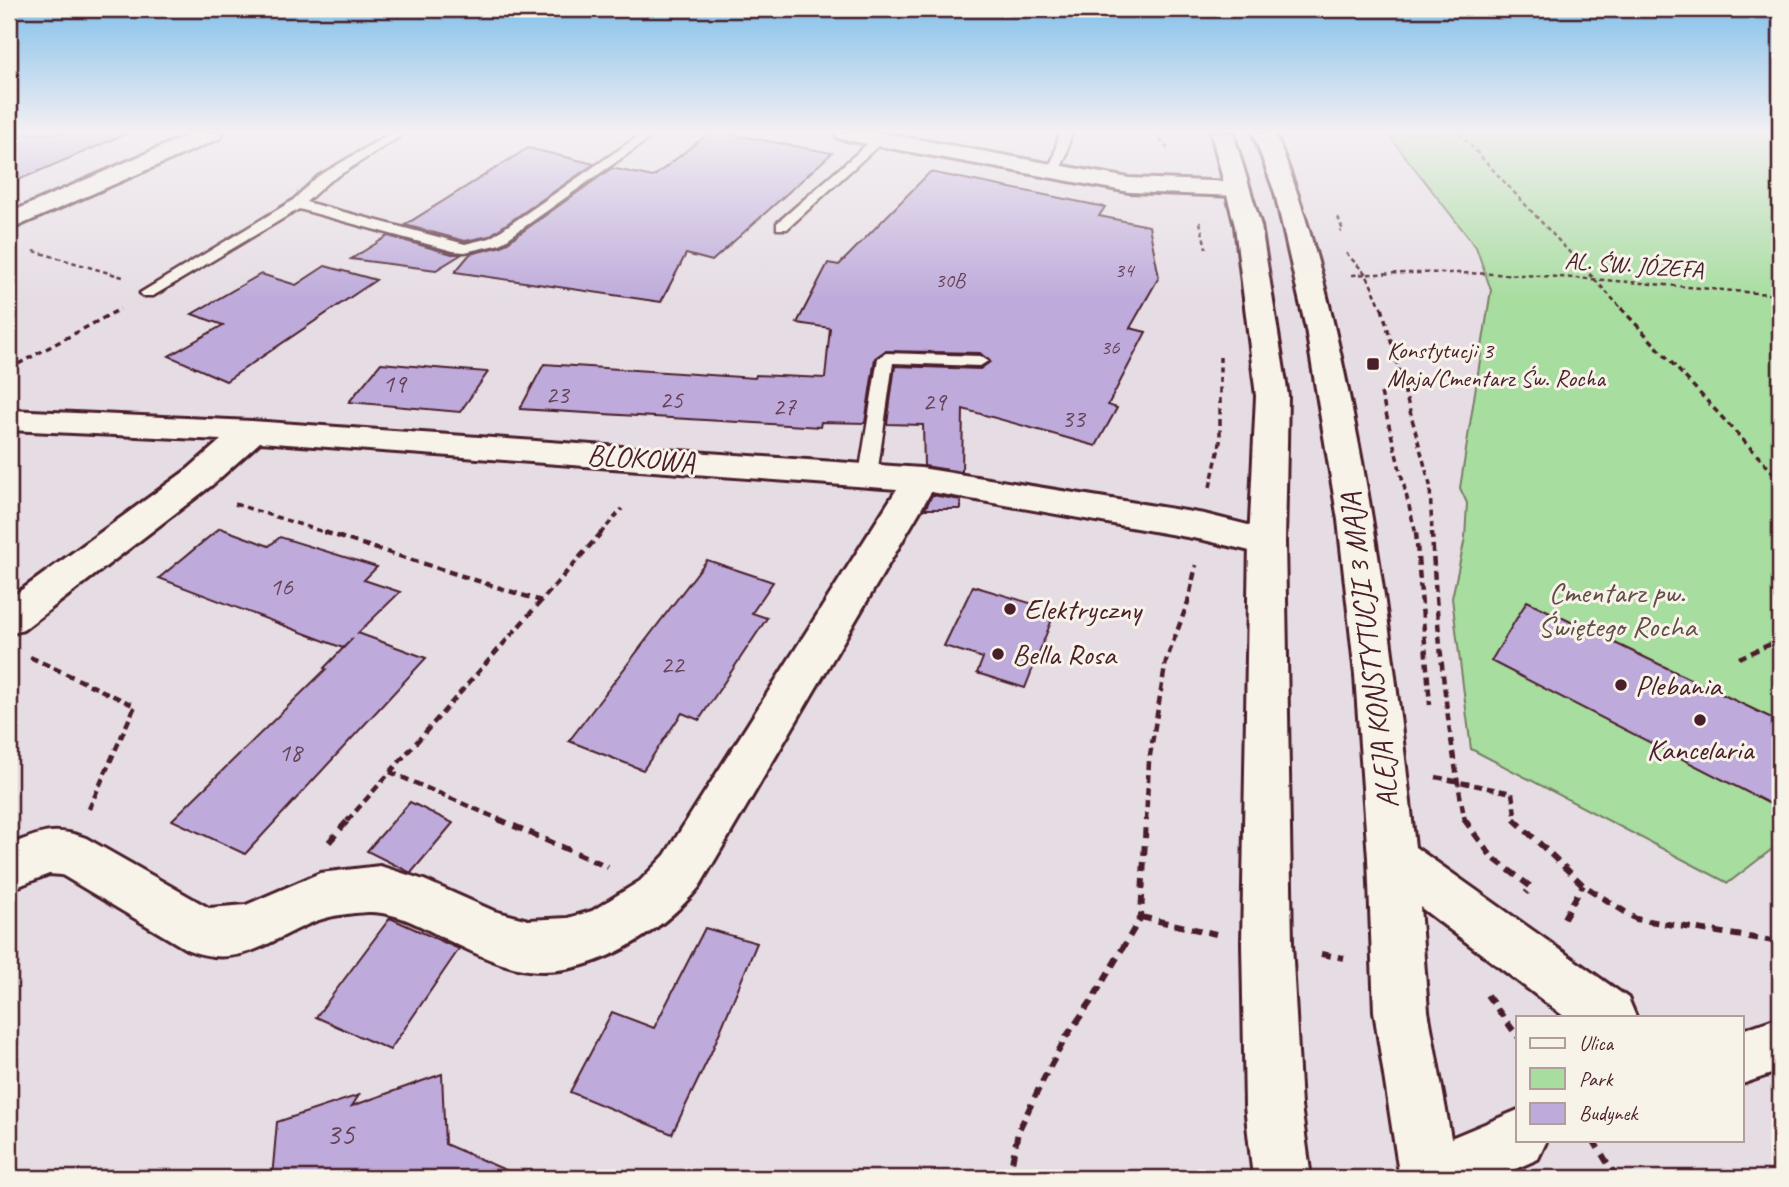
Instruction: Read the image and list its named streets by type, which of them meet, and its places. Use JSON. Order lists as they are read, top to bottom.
{
  "streets": {
    "street": ["BLOKOWA", "ALEJA KONSTYTUCJI 3 MAJA"],
    "path": ["AL. ŚW. JÓZEFA"]
  },
  "parks": ["Cmentarz pw. Świętego Rocha"],
  "places": {
    "transit": ["Konstytucji 3 Maja/Cmentarz Św. Rocha"],
    "other": [
      "Elektryczny",
      "Bella Rosa",
      "Plebania",
      "Kancelaria"
    ]
  },
  "house_numbers": [
    "34",
    "30B",
    "36",
    "19",
    "23",
    "25",
    "29",
    "27",
    "33",
    "16",
    "22",
    "18",
    "35"
  ],
  "legend": ["Ulica", "Park", "Budynek"]
}
